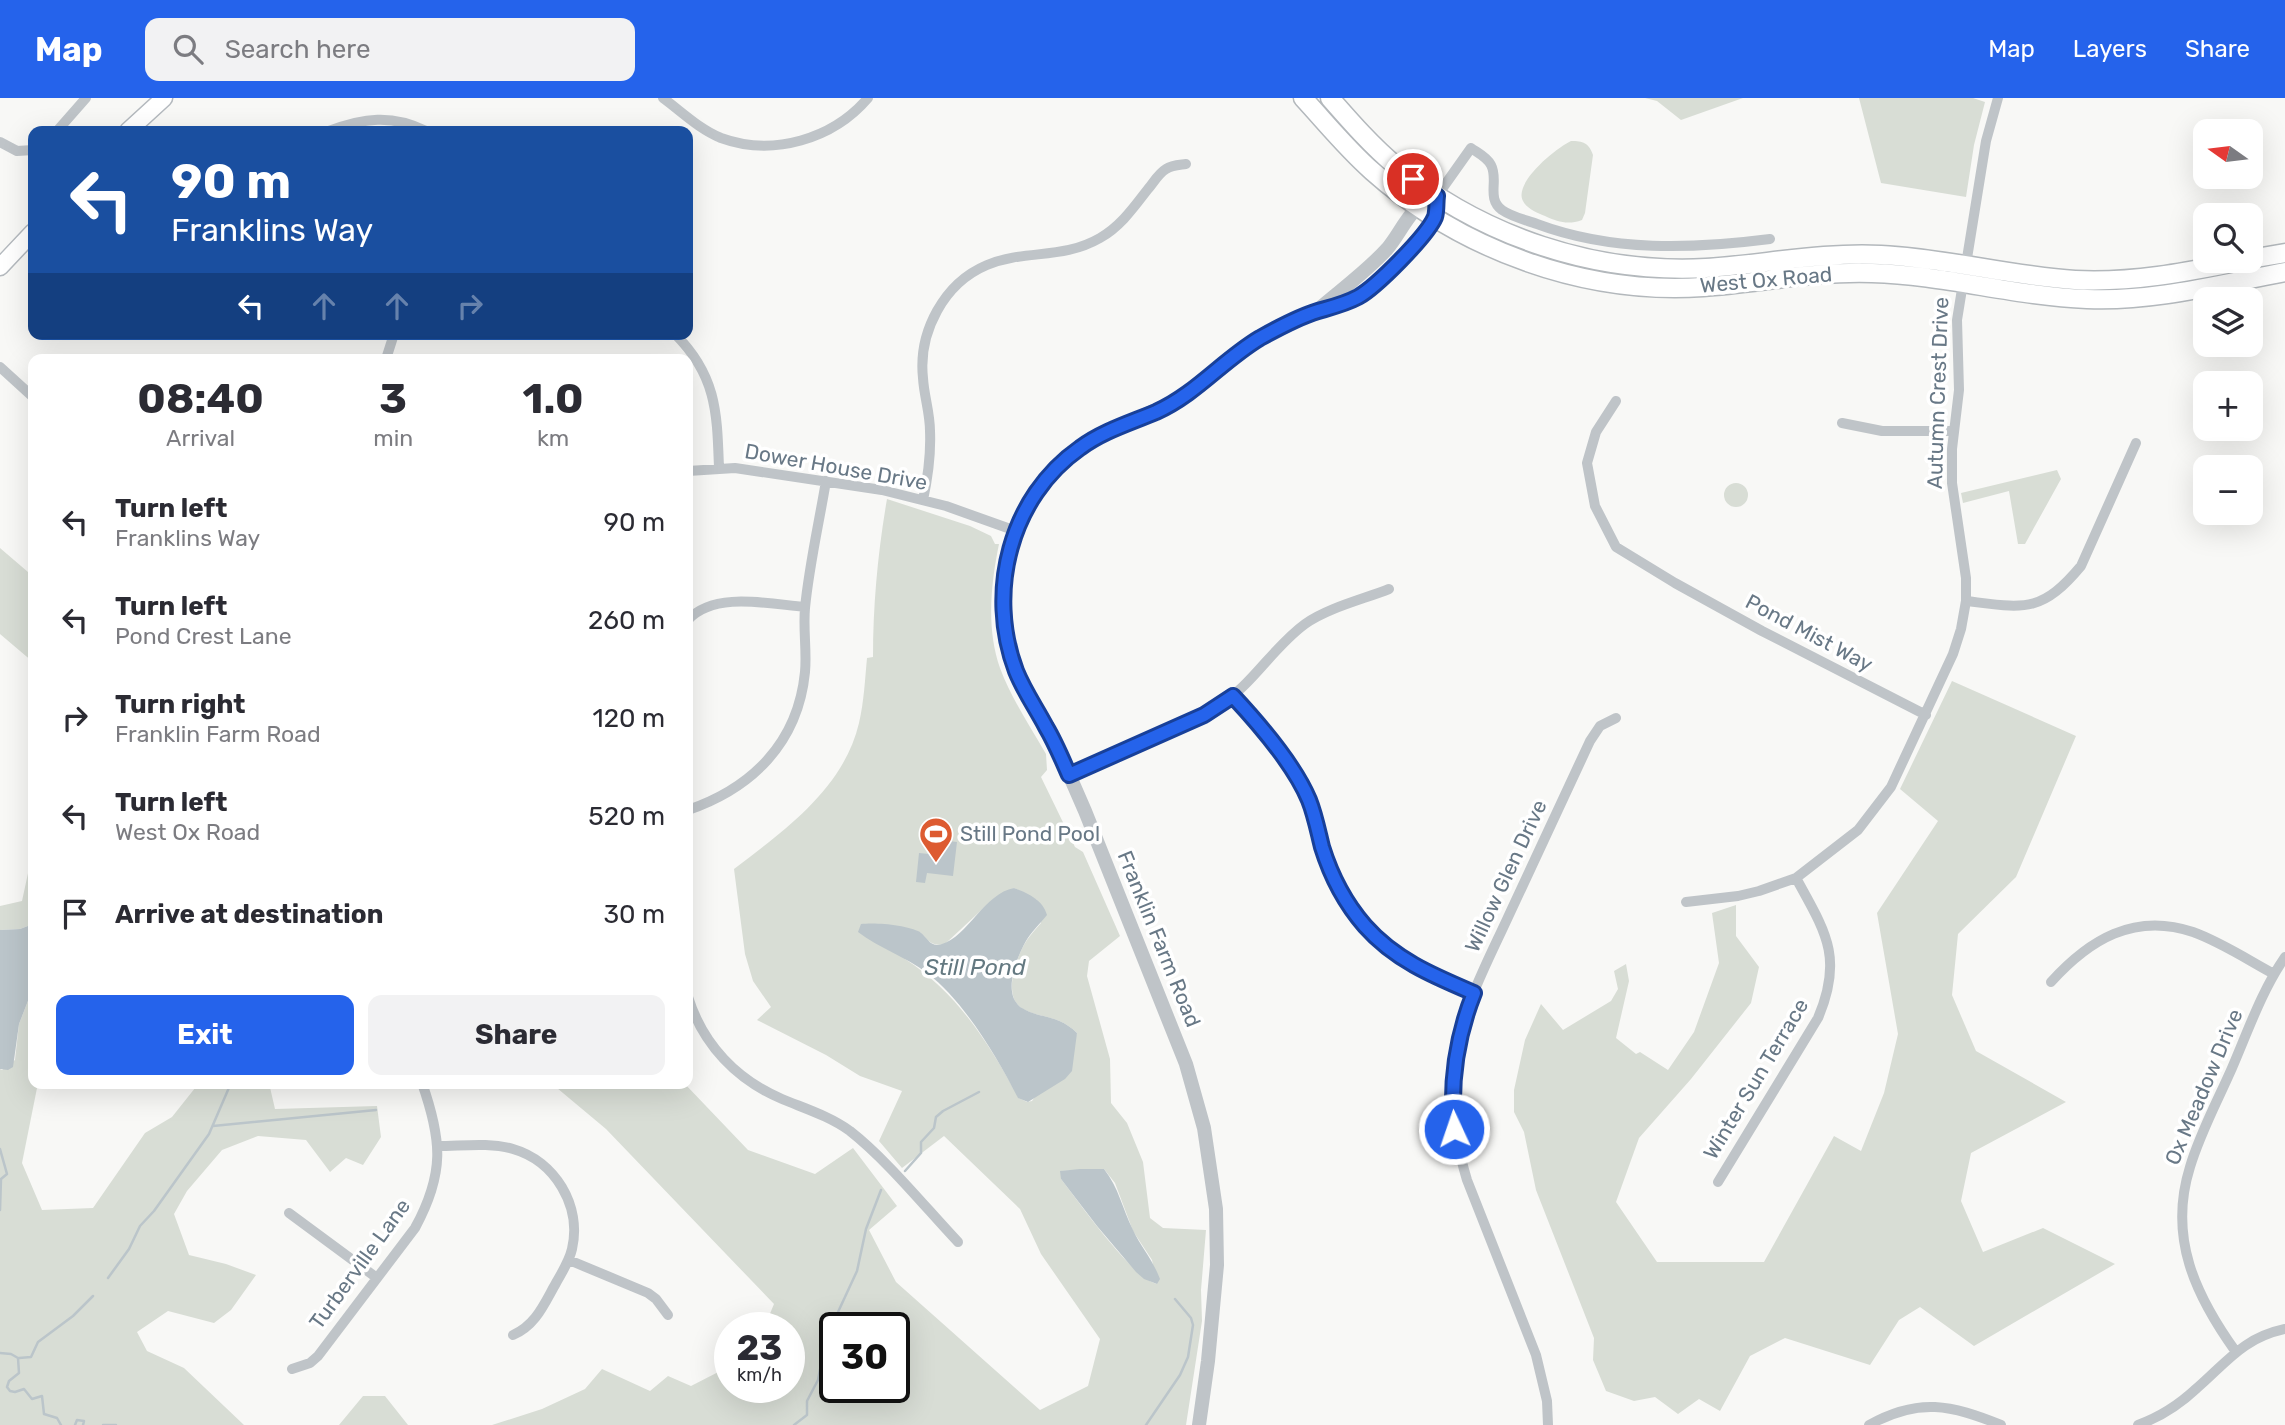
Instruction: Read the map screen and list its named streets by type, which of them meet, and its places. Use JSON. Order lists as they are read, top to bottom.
{
  "streets": {
    "main road": ["West Ox Road"],
    "street": [
      "Autumn Crest Drive",
      "Dower House Drive",
      "Pond Mist Way",
      "Willow Glen Drive",
      "Franklin Farm Road",
      "Winter Sun Terrace",
      "Ox Meadow Drive",
      "Turberville Lane"
    ]
  },
  "crossings": [
    ["West Ox Road", "Autumn Crest Drive"],
    ["West Ox Road", "Franklin Farm Road"],
    ["Autumn Crest Drive", "Pond Mist Way"],
    ["Autumn Crest Drive", "Winter Sun Terrace"],
    ["Dower House Drive", "Franklin Farm Road"]
  ],
  "water": ["Still Pond"],
  "places": {
    "sports": ["Still Pond Pool"]
  },
  "north": "left",
  "page": {
    "header": "Map",
    "search": "Search here",
    "nav": ["Map", "Layers", "Share"],
    "map_buttons": ["+", "−"],
    "turn": ["90 m", "Franklins Way"],
    "eta": [
      "08:40",
      "Arrival",
      "3",
      "min",
      "1.0",
      "km"
    ],
    "list": [
      {
        "name": "Turn left",
        "note": "Franklins Way",
        "value": "90 m"
      },
      {
        "name": "Turn left",
        "note": "Pond Crest Lane",
        "value": "260 m"
      },
      {
        "name": "Turn right",
        "note": "Franklin Farm Road",
        "value": "120 m"
      },
      {
        "name": "Turn left",
        "note": "West Ox Road",
        "value": "520 m"
      },
      {
        "name": "Arrive at destination",
        "value": "30 m"
      }
    ],
    "buttons": ["Exit", "Share"],
    "speed": "23 km/h",
    "limit": "30"
  }
}
